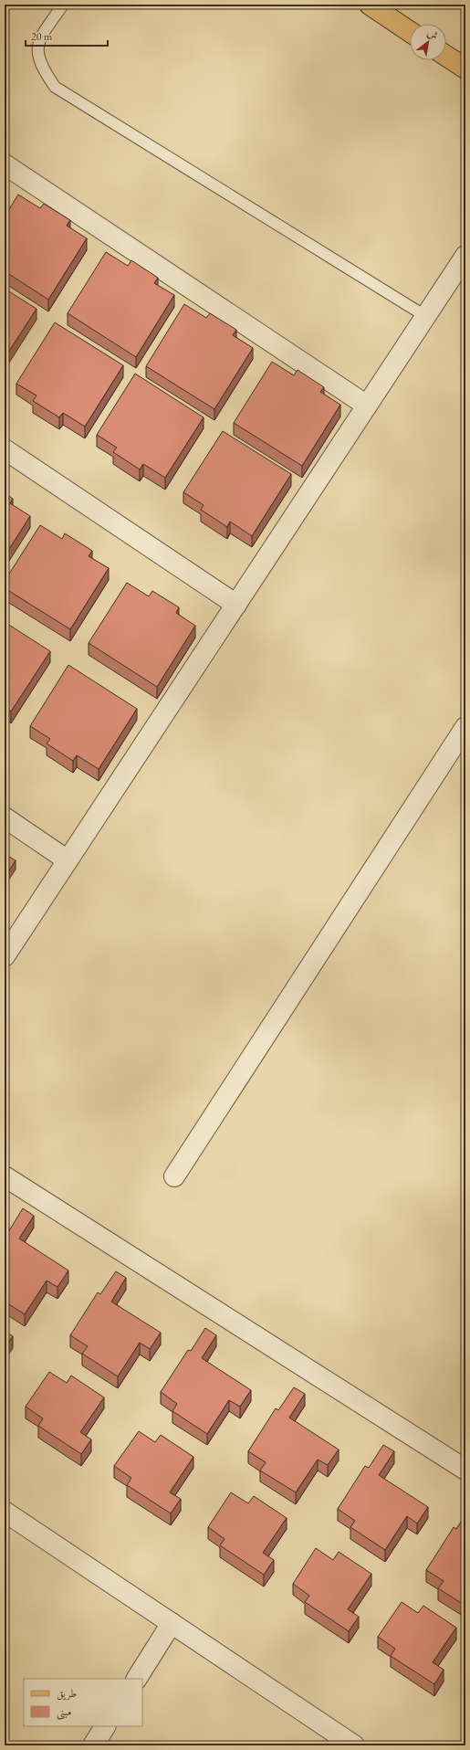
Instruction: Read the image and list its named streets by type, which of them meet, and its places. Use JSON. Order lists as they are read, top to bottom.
{
  "legend": ["طريق", "مبنى"],
  "scale_bar": "20 m",
  "north": "top right"
}
